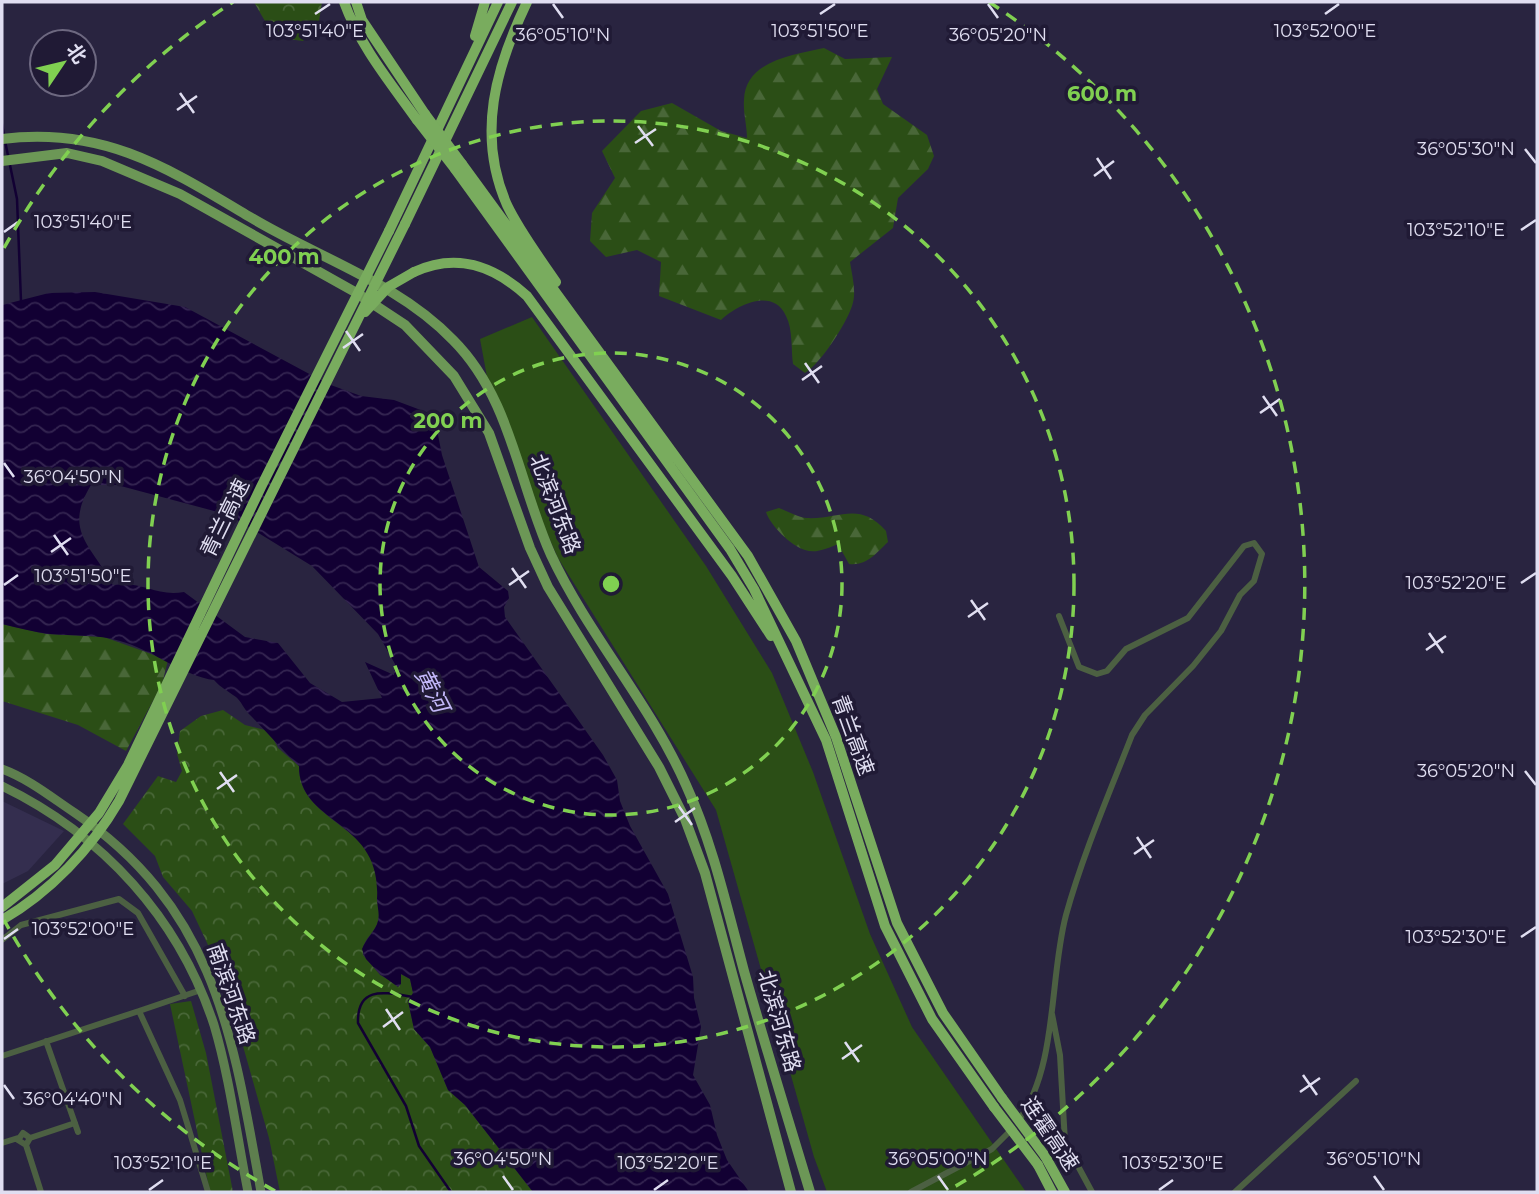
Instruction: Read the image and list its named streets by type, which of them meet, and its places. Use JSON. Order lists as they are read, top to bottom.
{
  "streets": {
    "highway": ["青兰高速", "连霍高速"],
    "main road": ["北滨河东路", "南滨河东路"]
  },
  "crossings": [
    ["青兰高速", "连霍高速"]
  ],
  "water": ["黄河"],
  "north": "top right",
  "coordinates": [
    "103°51'40\"E",
    "103°51'50\"E",
    "103°52'00\"E",
    "36°05'10\"N",
    "36°05'20\"N",
    "36°05'30\"N",
    "103°52'10\"E",
    "36°04'50\"N",
    "103°52'20\"E",
    "103°52'30\"E",
    "36°04'40\"N",
    "36°05'00\"N"
  ],
  "rings": ["600 m", "400 m", "200 m"]
}
